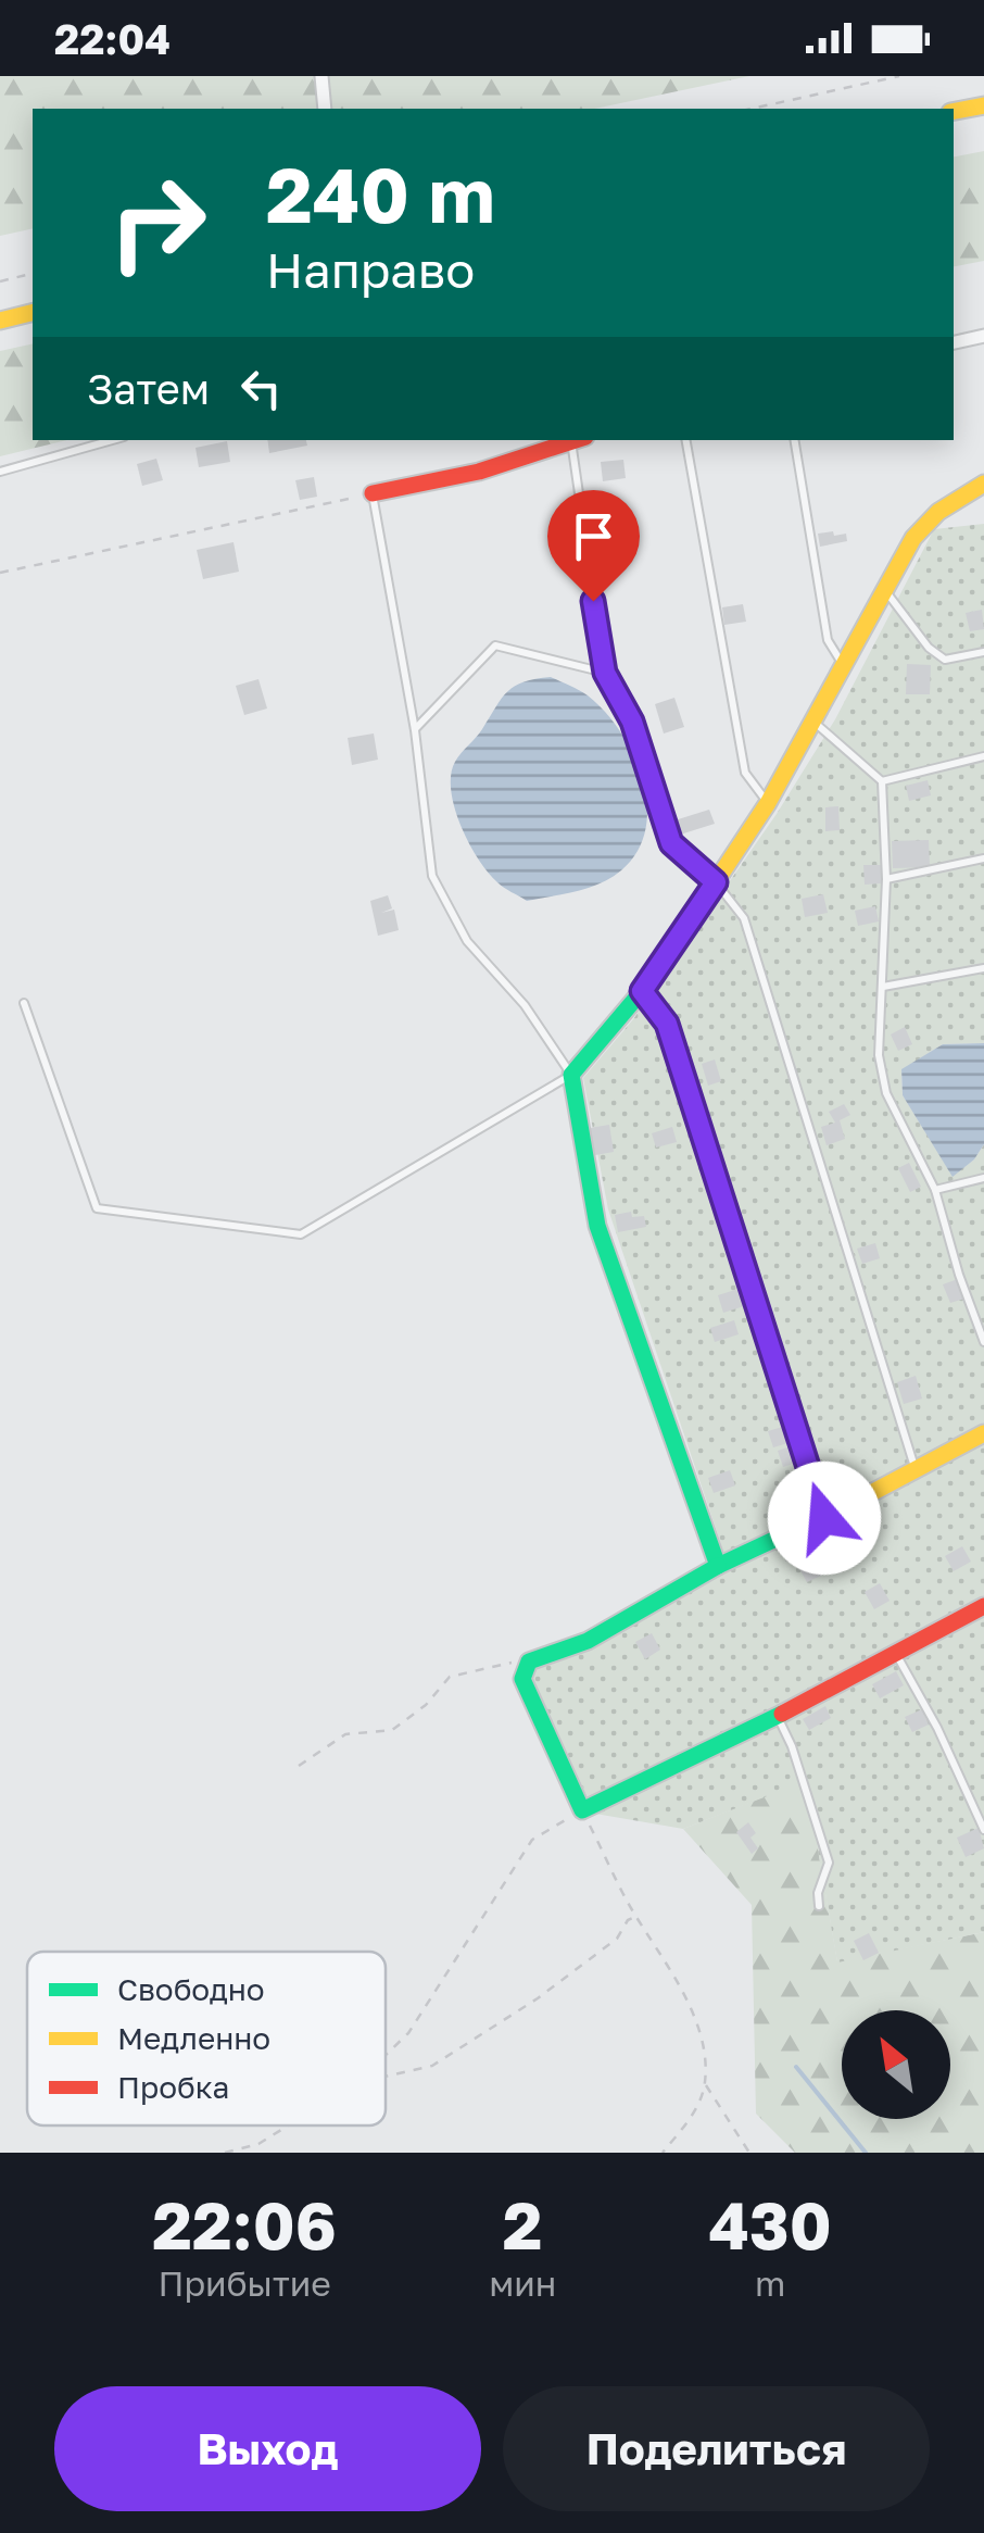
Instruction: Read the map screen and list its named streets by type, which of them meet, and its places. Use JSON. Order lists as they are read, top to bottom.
{
  "legend": ["Свободно", "Медленно", "Пробка"],
  "north": "top left",
  "page": {
    "status": "22:04",
    "turn": ["240 m", "Направо"],
    "then": "Затем",
    "eta": [
      "22:06",
      "Прибытие",
      "2",
      "мин",
      "430",
      "m"
    ],
    "buttons": ["Выход", "Поделиться"]
  }
}
